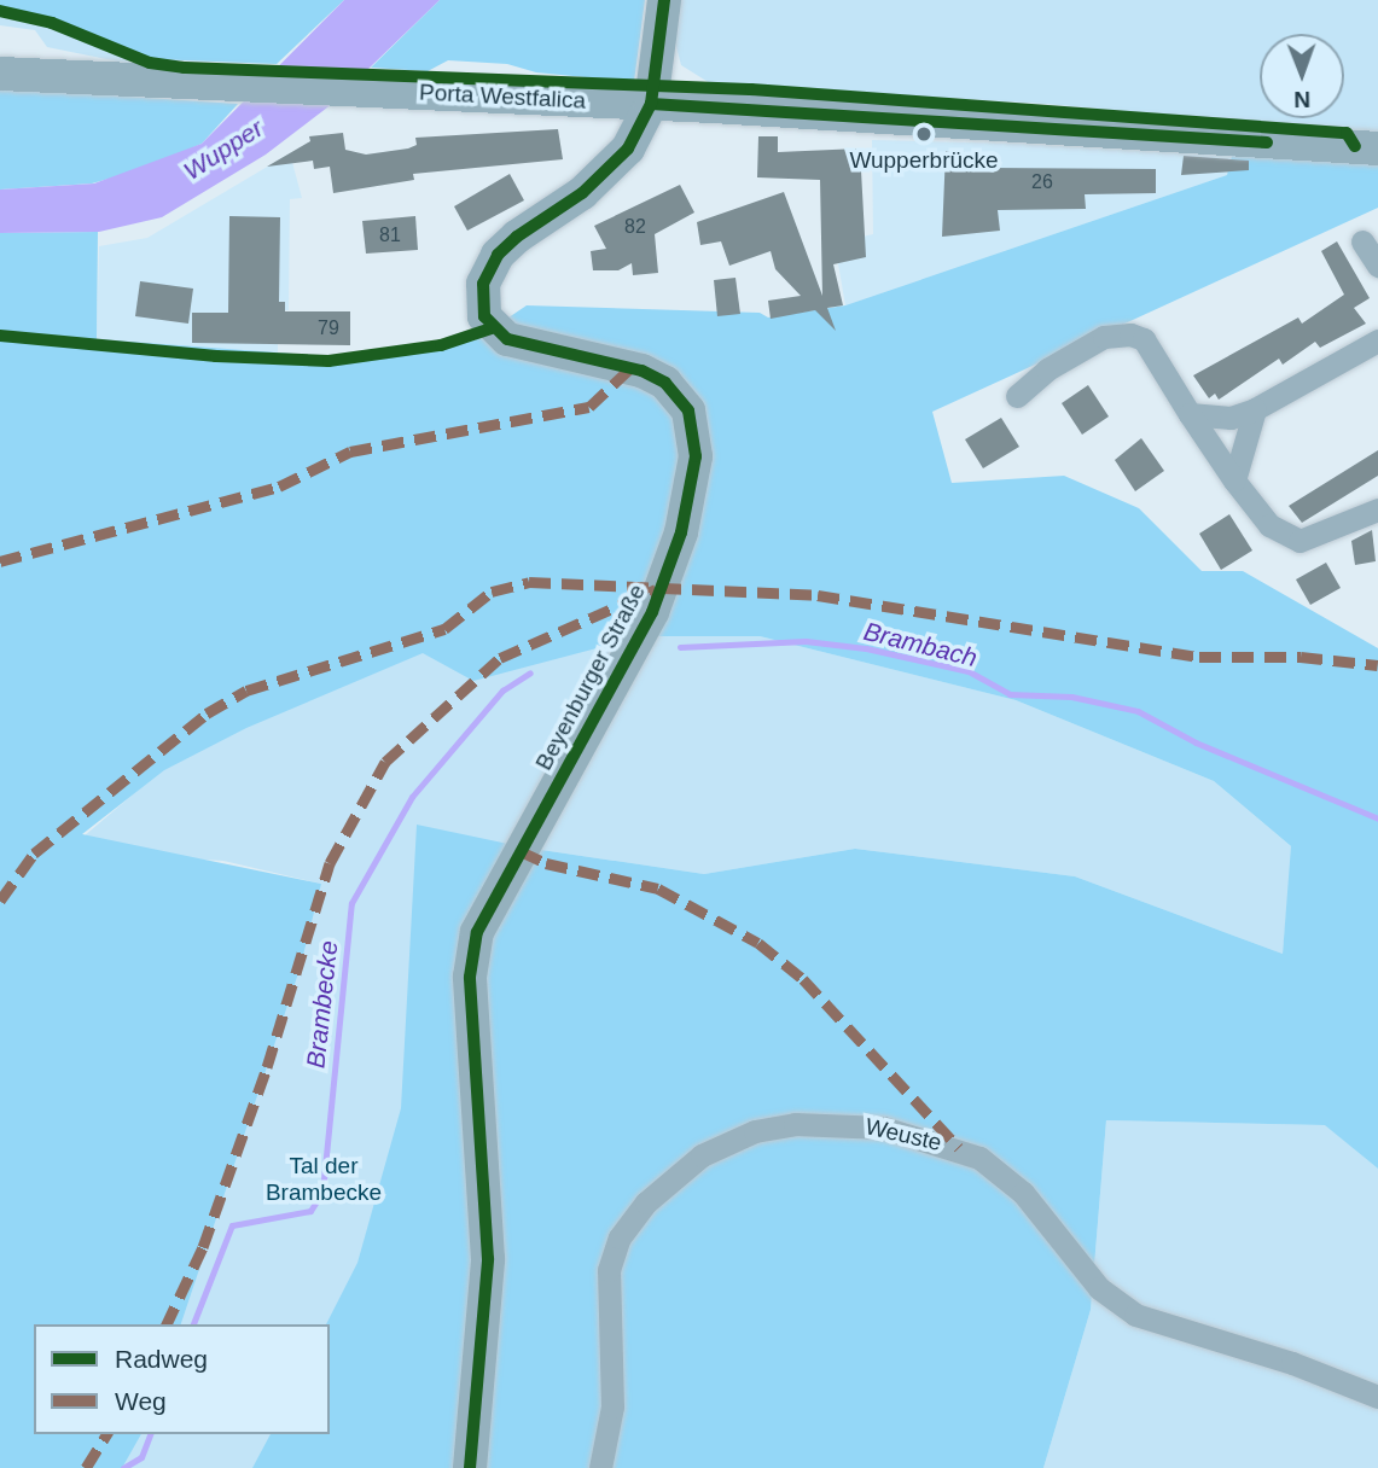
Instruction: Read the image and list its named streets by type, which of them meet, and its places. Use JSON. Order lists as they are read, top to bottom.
{
  "streets": {
    "main road": ["Porta Westfalica", "Beyenburger Straße"],
    "street": ["Weuste"]
  },
  "crossings": [
    ["Porta Westfalica", "Beyenburger Straße"]
  ],
  "water": ["Wupper", "Brambach", "Brambecke"],
  "parks": ["Tal der Brambecke"],
  "places": ["Wupperbrücke"],
  "house_numbers": [
    "26",
    "82",
    "81",
    "79"
  ],
  "legend": ["Radweg", "Weg"],
  "north": "bottom"
}
